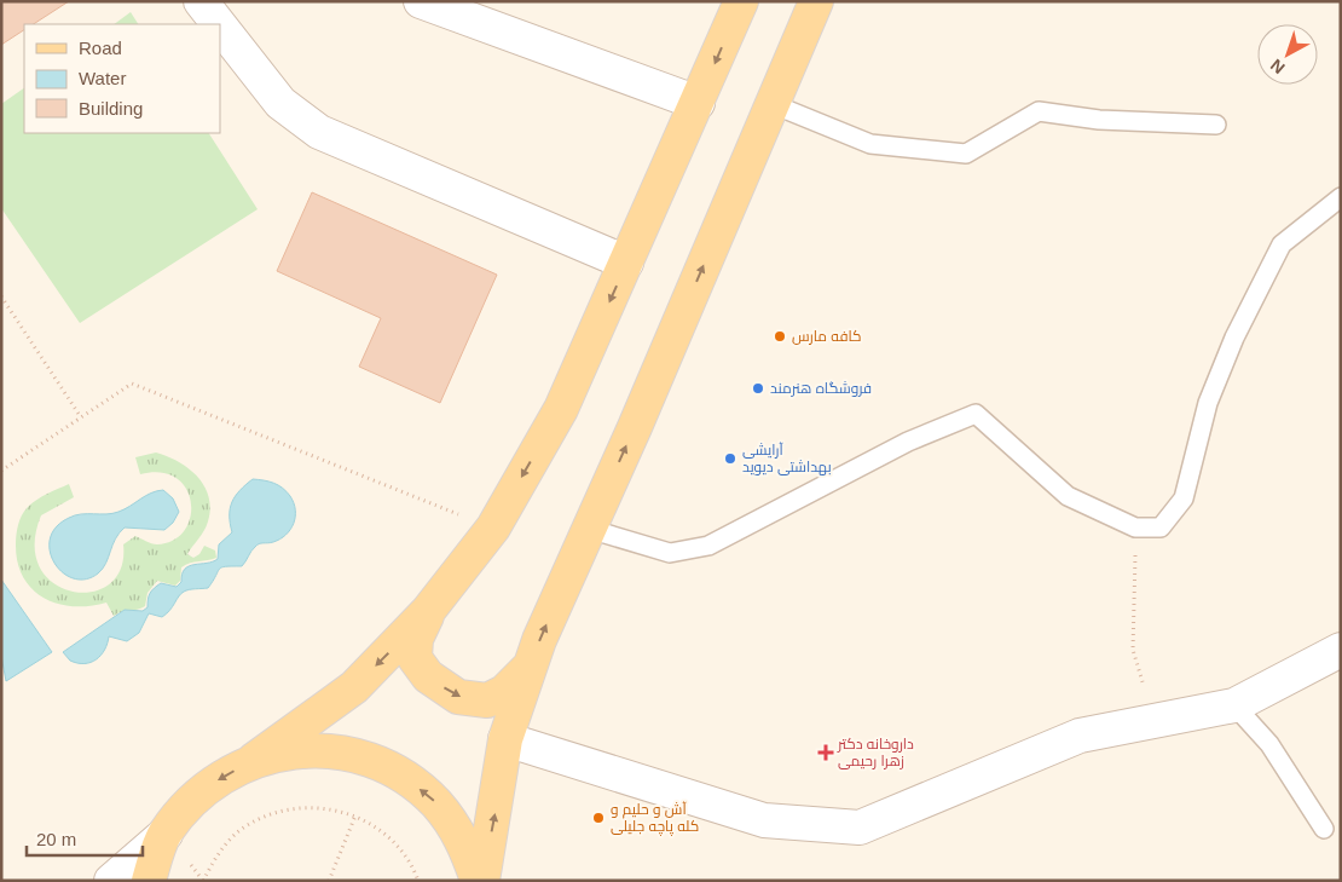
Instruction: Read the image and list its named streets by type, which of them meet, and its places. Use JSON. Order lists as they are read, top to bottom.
{
  "places": {
    "other": [
      "کافه مارس",
      "فروشگاه هنرمند",
      "آرایشی بهداشتی دیوید",
      "آش و حلیم و کله پاچه جلیلی"
    ],
    "health": ["داروخانه دکتر زهرا رحیمی"]
  },
  "legend": ["Road", "Water", "Building"],
  "scale_bar": "20 m",
  "north": "bottom left"
}
